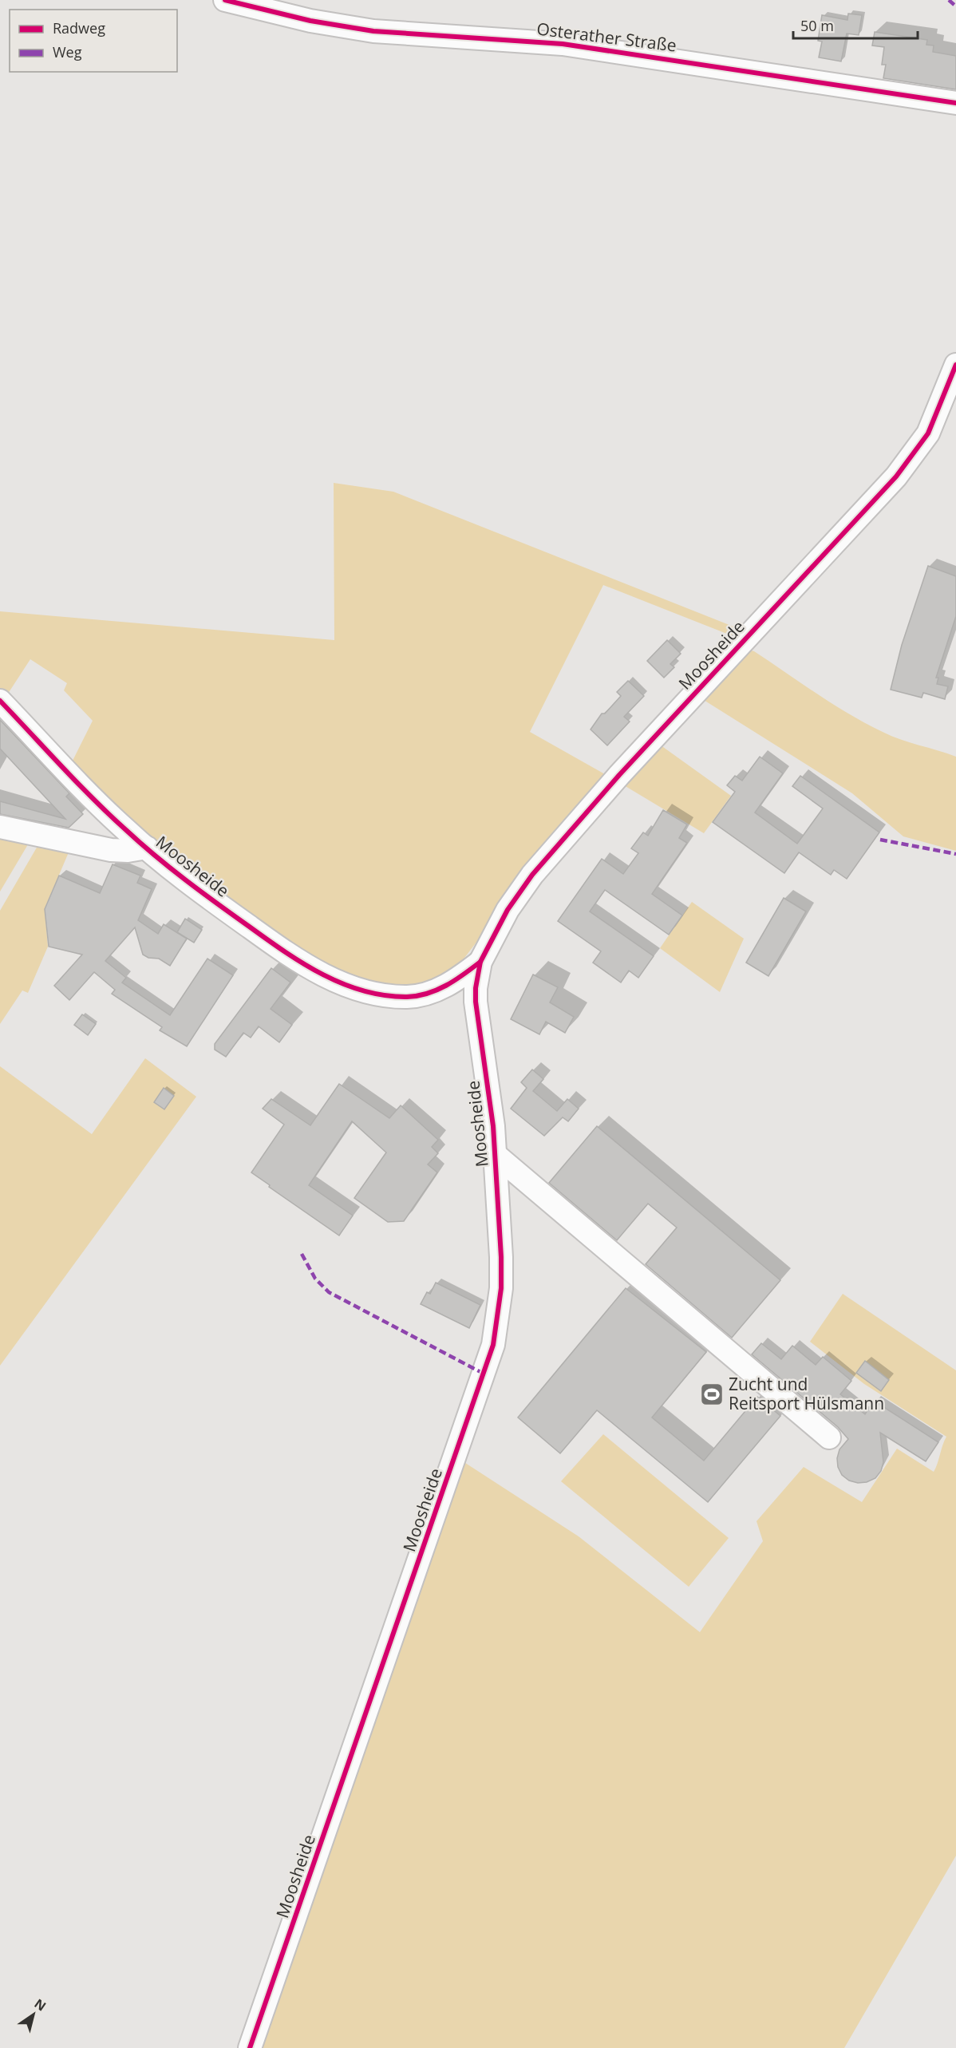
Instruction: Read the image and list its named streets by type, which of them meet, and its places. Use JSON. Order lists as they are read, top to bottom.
{
  "streets": {
    "street": ["Osterather Straße", "Moosheide"]
  },
  "places": {
    "sports": ["Zucht und Reitsport Hülsmann"]
  },
  "legend": ["Radweg", "Weg"],
  "scale_bar": "50 m",
  "north": "top right"
}
